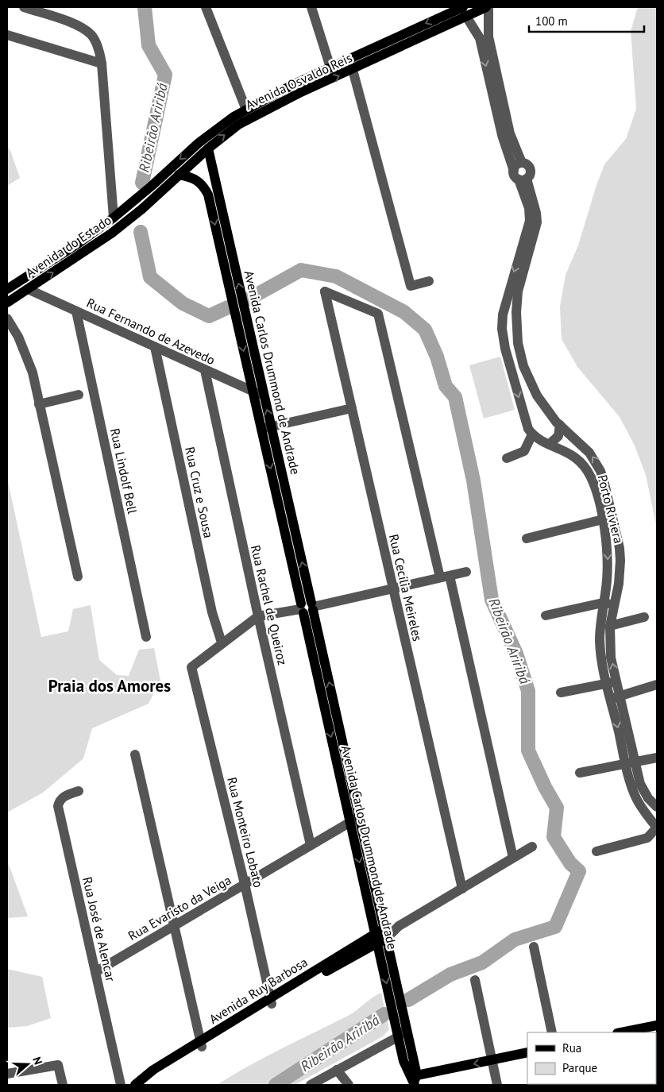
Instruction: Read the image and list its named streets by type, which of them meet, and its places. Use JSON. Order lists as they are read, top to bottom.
{
  "streets": {
    "main road": [
      "Avenida Osvaldo Reis",
      "Avenida do Estado",
      "Avenida Carlos Drummond de Andrade",
      "Avenida Ruy Barbosa"
    ],
    "street": [
      "Rua Fernando de Azevedo",
      "Rua Lindolf Bell",
      "Rua Cruz e Sousa",
      "Porto Riviera",
      "Rua Cecília Meireles",
      "Rua Rachel de Queiroz",
      "Rua Monteiro Lobato",
      "Rua Evaristo da Veiga",
      "Rua José de Alencar"
    ]
  },
  "crossings": [
    ["Avenida Osvaldo Reis", "Avenida do Estado"],
    ["Avenida Osvaldo Reis", "Avenida Carlos Drummond de Andrade"],
    ["Avenida Osvaldo Reis", "Porto Riviera"],
    ["Avenida do Estado", "Rua Fernando de Azevedo"],
    ["Rua Fernando de Azevedo", "Avenida Carlos Drummond de Andrade"],
    ["Rua Fernando de Azevedo", "Rua Lindolf Bell"],
    ["Rua Fernando de Azevedo", "Rua Cruz e Sousa"],
    ["Rua Fernando de Azevedo", "Rua Rachel de Queiroz"],
    ["Avenida Carlos Drummond de Andrade", "Rua Evaristo da Veiga"],
    ["Avenida Carlos Drummond de Andrade", "Avenida Ruy Barbosa"],
    ["Rua Cruz e Sousa", "Rua Monteiro Lobato"],
    ["Rua Cecília Meireles", "Avenida Ruy Barbosa"],
    ["Rua Rachel de Queiroz", "Rua Evaristo da Veiga"],
    ["Rua Monteiro Lobato", "Rua Evaristo da Veiga"],
    ["Rua Monteiro Lobato", "Avenida Ruy Barbosa"],
    ["Rua Evaristo da Veiga", "Rua José de Alencar"]
  ],
  "districts": ["Praia dos Amores"],
  "water": ["Ribeirão Ariribá"],
  "legend": ["Rua", "Parque"],
  "scale_bar": "100 m",
  "north": "right"
}
